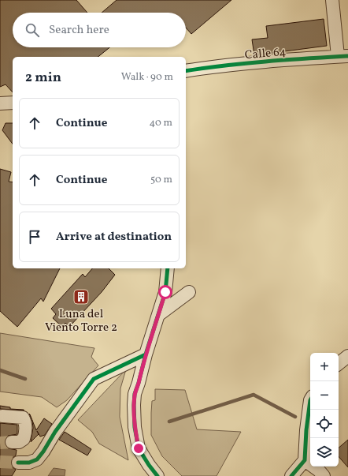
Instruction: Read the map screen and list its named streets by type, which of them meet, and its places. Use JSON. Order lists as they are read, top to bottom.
{
  "streets": {
    "street": ["Calle 64"]
  },
  "places": {
    "building": ["Luna del Viento Torre 2"]
  },
  "page": {
    "search": "Search here",
    "heading": ["2 min", "Walk · 90 m"],
    "list": [
      ["Continue", "40 m"],
      ["Continue", "50 m"],
      "Arrive at destination"
    ],
    "map_buttons": ["+", "−"]
  }
}
